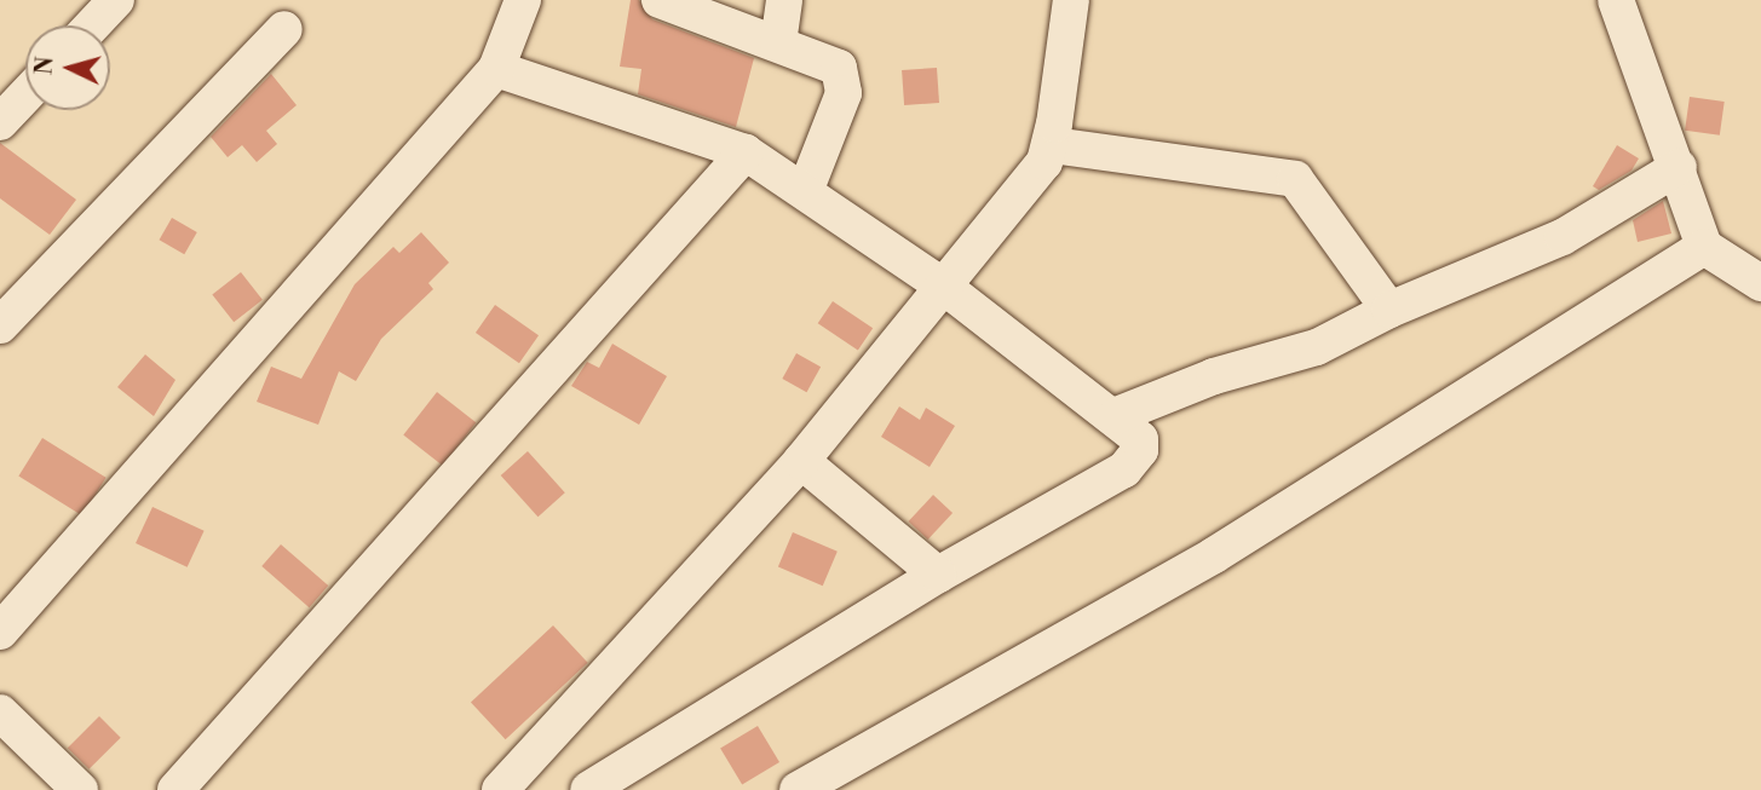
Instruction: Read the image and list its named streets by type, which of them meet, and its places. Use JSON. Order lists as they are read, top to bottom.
{
  "north": "left"
}
